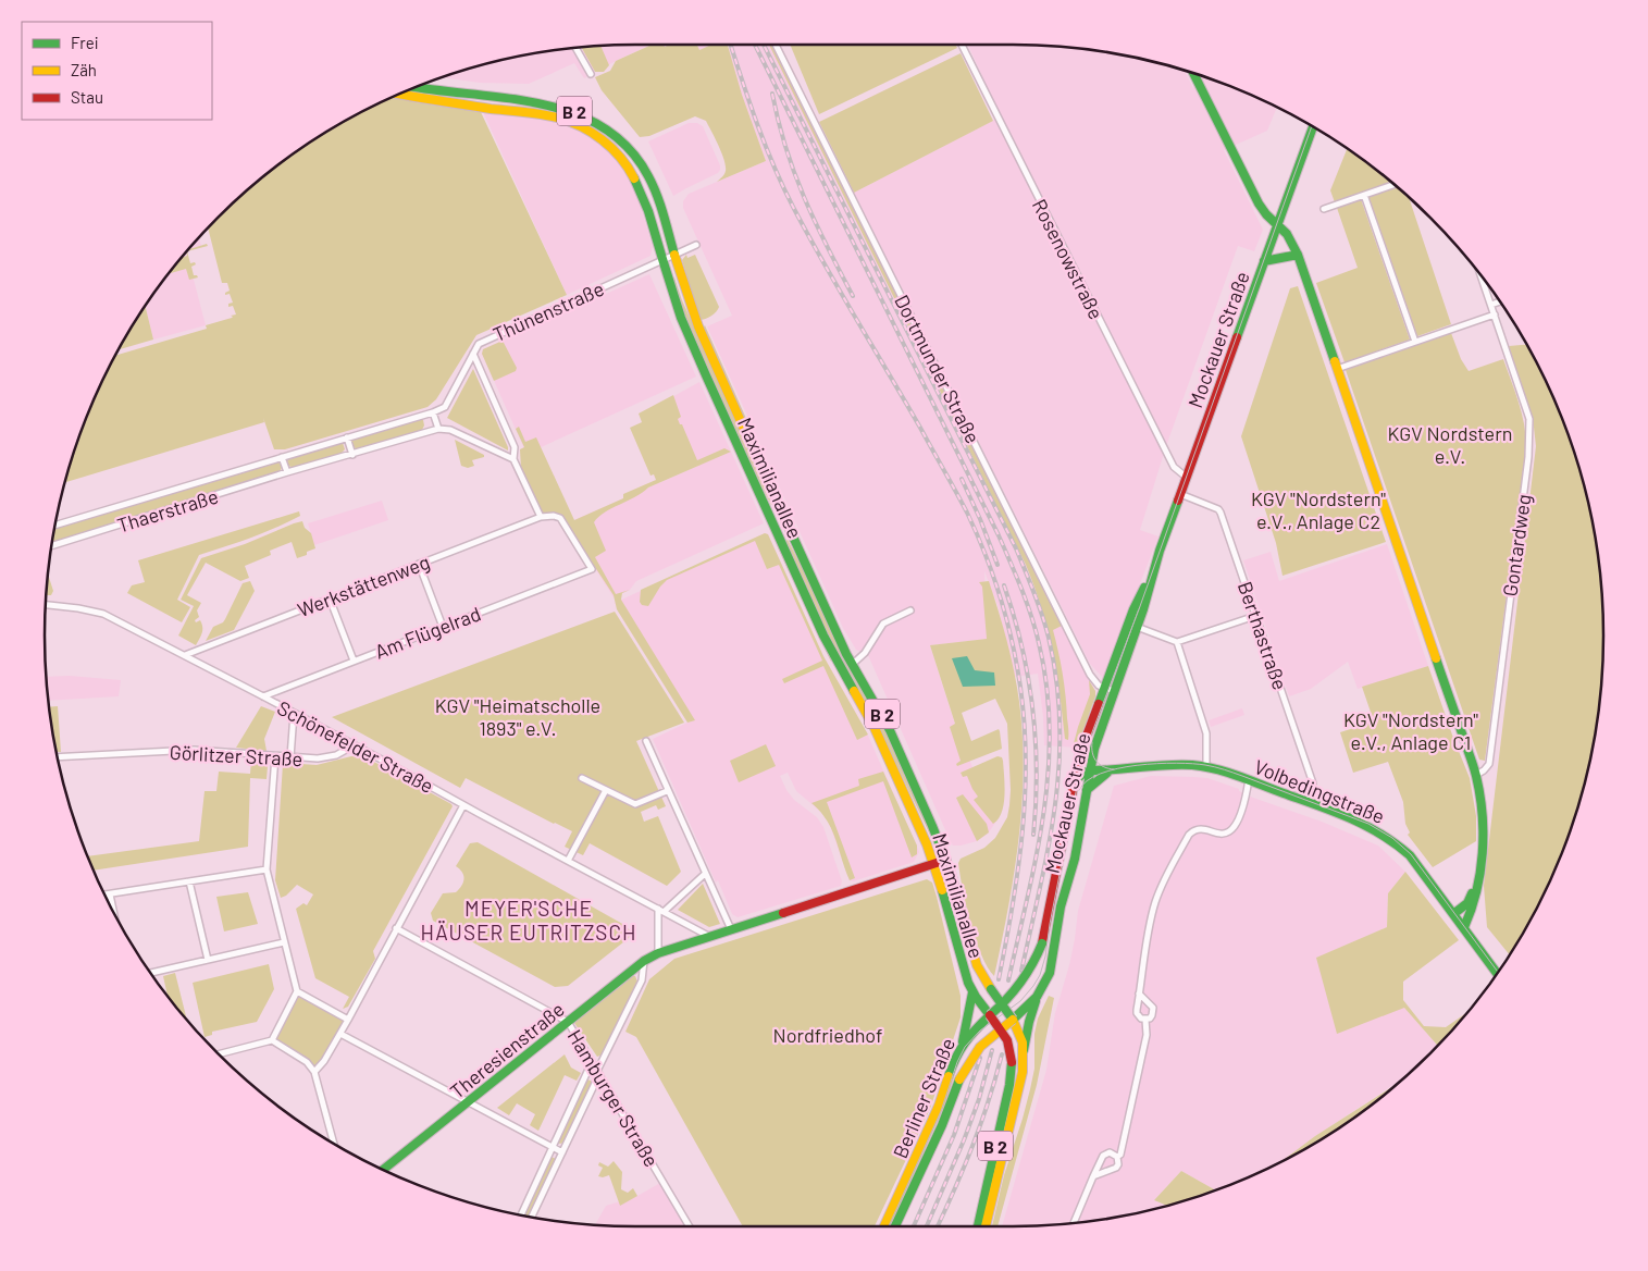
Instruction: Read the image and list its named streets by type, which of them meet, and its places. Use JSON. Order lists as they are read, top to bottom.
{
  "streets": {
    "main road": [
      "B 2",
      "Mockauer Straße",
      "Maximilianallee",
      "Volbedingstraße",
      "Theresienstraße",
      "Berliner Straße"
    ],
    "street": [
      "Rosenowstraße",
      "Thünenstraße",
      "Dortmunder Straße",
      "Thaerstraße",
      "Gontardweg",
      "Werkstättenweg",
      "Am Flügelrad",
      "Berthastraße",
      "Schönefelder Straße",
      "Görlitzer Straße",
      "Hamburger Straße"
    ]
  },
  "crossings": [
    ["B 2", "Mockauer Straße"],
    ["B 2", "Maximilianallee"],
    ["B 2", "Berliner Straße"],
    ["Rosenowstraße", "Mockauer Straße"],
    ["Thünenstraße", "Maximilianallee"],
    ["Thünenstraße", "Thaerstraße"],
    ["Mockauer Straße", "Dortmunder Straße"],
    ["Mockauer Straße", "Maximilianallee"],
    ["Mockauer Straße", "Berthastraße"],
    ["Mockauer Straße", "Volbedingstraße"],
    ["Mockauer Straße", "Berliner Straße"],
    ["Maximilianallee", "Theresienstraße"],
    ["Maximilianallee", "Berliner Straße"],
    ["Werkstättenweg", "Am Flügelrad"],
    ["Werkstättenweg", "Schönefelder Straße"],
    ["Am Flügelrad", "Schönefelder Straße"],
    ["Berthastraße", "Volbedingstraße"],
    ["Schönefelder Straße", "Görlitzer Straße"],
    ["Schönefelder Straße", "Theresienstraße"],
    ["Theresienstraße", "Hamburger Straße"]
  ],
  "districts": ["MEYER'SCHE HÄUSER EUTRITZSCH"],
  "parks": [
    "KGV Nordstern e.V.",
    "KGV \"Nordstern\" e.V., Anlage C2",
    "KGV \"Heimatscholle 1893\" e.V.",
    "KGV \"Nordstern\" e.V., Anlage C1",
    "Nordfriedhof"
  ],
  "legend": ["Frei", "Zäh", "Stau"]
}
